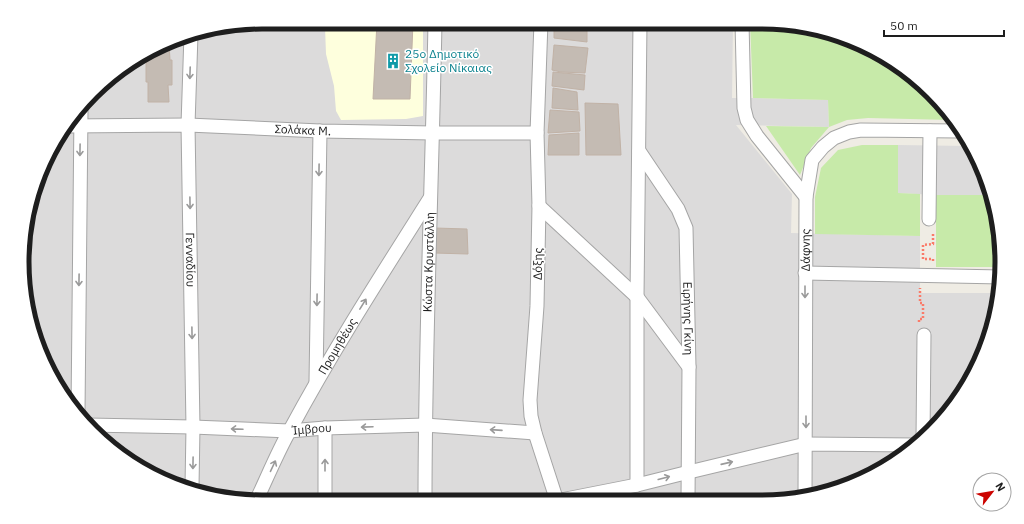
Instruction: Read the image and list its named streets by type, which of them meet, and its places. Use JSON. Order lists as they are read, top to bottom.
{
  "streets": {
    "street": [
      "Σολάκα Μ.",
      "Δάφνης",
      "Γενναδίου",
      "Κώστα Κρυστάλλη",
      "Δόξης",
      "Ειρήνης Γκίνη",
      "Προμηθέως",
      "Ίμβρου"
    ]
  },
  "crossings": [
    ["Σολάκα Μ.", "Γενναδίου"],
    ["Σολάκα Μ.", "Κώστα Κρυστάλλη"],
    ["Σολάκα Μ.", "Δόξης"],
    ["Γενναδίου", "Ίμβρου"],
    ["Κώστα Κρυστάλλη", "Προμηθέως"],
    ["Κώστα Κρυστάλλη", "Ίμβρου"],
    ["Δόξης", "Ίμβρου"],
    ["Προμηθέως", "Ίμβρου"]
  ],
  "one_way": ["Προμηθέως", "Ίμβρου"],
  "places": {
    "building": ["25o Δημοτικό Σχολείο Νίκαιας"]
  },
  "scale_bar": "50 m",
  "north": "top right"
}
